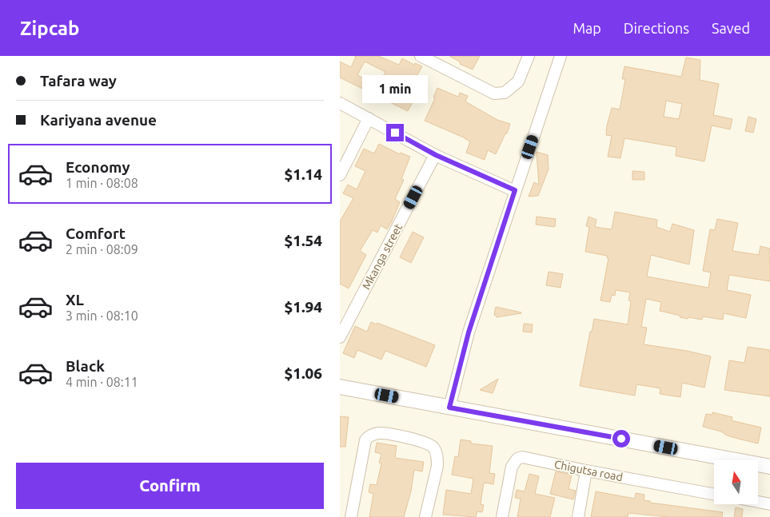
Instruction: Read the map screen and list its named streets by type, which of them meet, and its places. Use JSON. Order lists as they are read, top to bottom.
{
  "streets": {
    "street": ["Mkanga street", "Chigutsa road"]
  },
  "north": "top",
  "page": {
    "header": "Zipcab",
    "nav": ["Map", "Directions", "Saved"],
    "banner": ["Tafara way", "Kariyana avenue"],
    "bubble": "1 min",
    "list": [
      {
        "name": "Economy",
        "note": "1 min · 08:08",
        "value": "$1.14"
      },
      {
        "name": "Comfort",
        "note": "2 min · 08:09",
        "value": "$1.54"
      },
      {
        "name": "XL",
        "note": "3 min · 08:10",
        "value": "$1.94"
      },
      {
        "name": "Black",
        "note": "4 min · 08:11",
        "value": "$1.06"
      }
    ],
    "buttons": "Confirm"
  }
}
